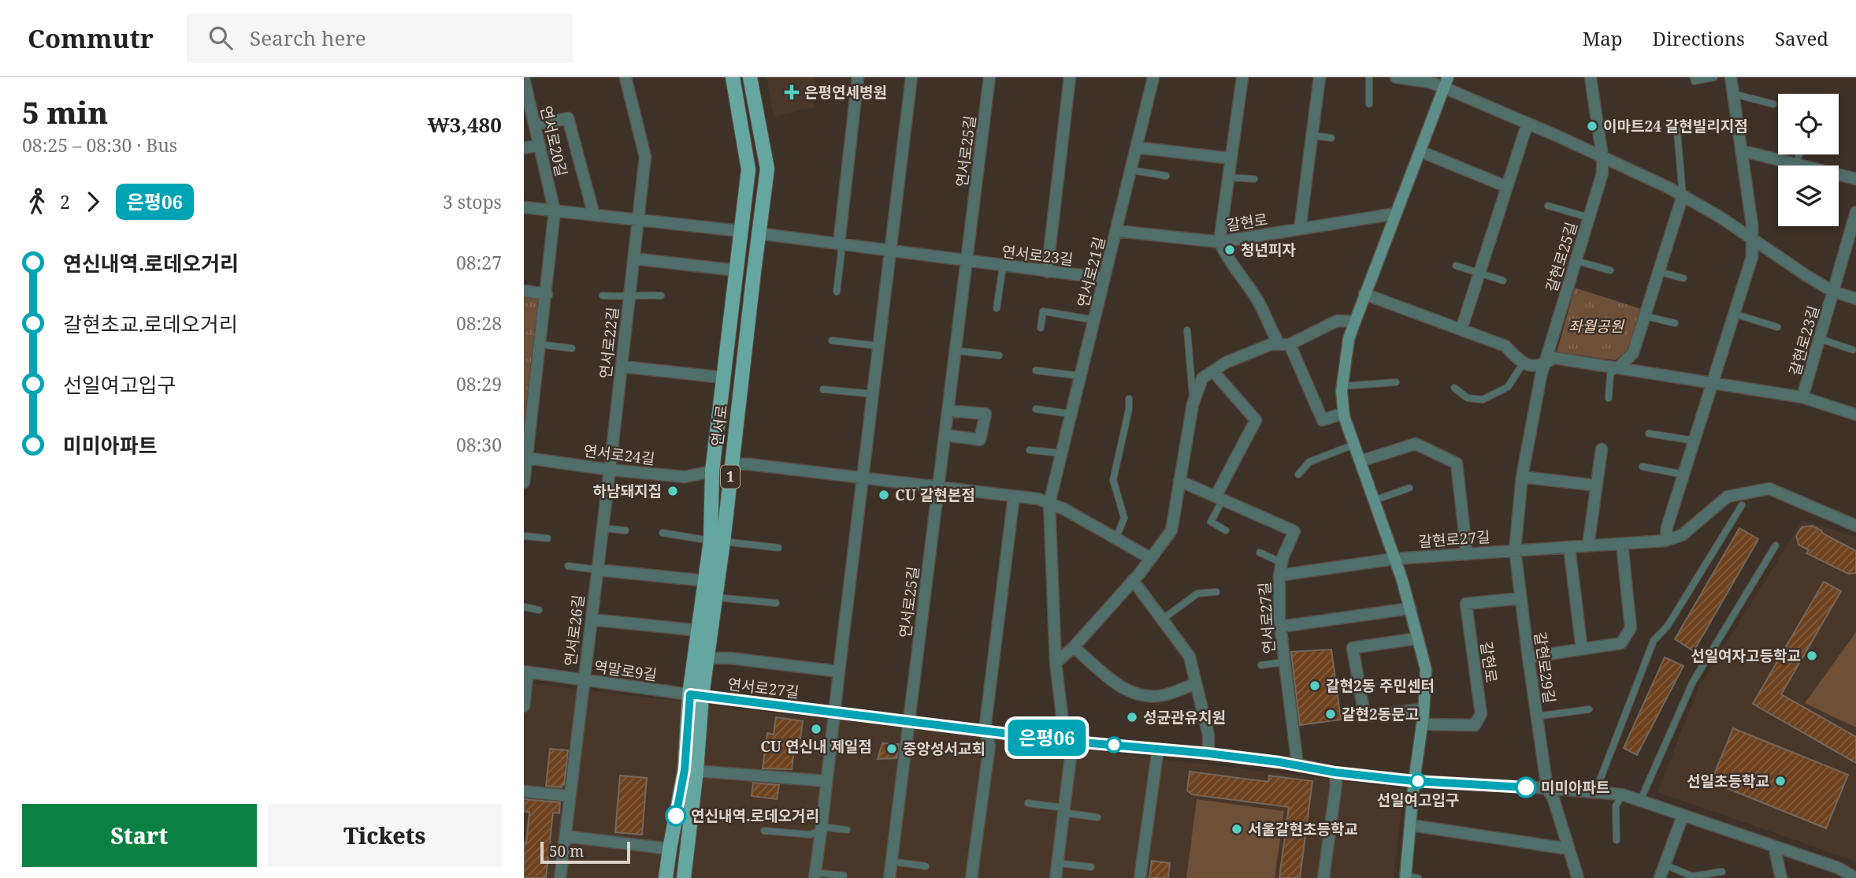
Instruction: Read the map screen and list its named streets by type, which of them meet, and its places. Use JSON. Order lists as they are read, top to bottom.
{
  "streets": {
    "main road": ["연서로", "1"],
    "street": [
      "연서로20길",
      "연서로25길",
      "갈현로",
      "연서로23길",
      "갈현로25길",
      "연서로21길",
      "갈현로23길",
      "연서로22길",
      "연서로24길",
      "갈현로27길",
      "연서로27길",
      "연서로26길",
      "갈현로29길",
      "역말로9길"
    ]
  },
  "crossings": [
    ["연서로25길", "연서로23길"],
    ["연서로25길", "연서로27길"],
    ["갈현로", "연서로21길"],
    ["갈현로", "갈현로29길"],
    ["연서로23길", "연서로21길"],
    ["연서로23길", "연서로"],
    ["갈현로25길", "갈현로23길"],
    ["연서로22길", "연서로24길"],
    ["연서로22길", "연서로26길"],
    ["연서로", "연서로24길"],
    ["연서로", "연서로27길"],
    ["연서로", "역말로9길"],
    ["연서로24길", "연서로26길"],
    ["갈현로27길", "갈현로29길"],
    ["연서로27길", "역말로9길"],
    ["연서로26길", "역말로9길"]
  ],
  "parks": ["좌월공원"],
  "places": {
    "health": ["은평연세병원"],
    "other": [
      "이마트24 갈현빌리지점",
      "청년피자",
      "하남돼지집",
      "CU 갈현본점",
      "선일여자고등학교",
      "갈현2동 주민센터",
      "갈현2동문고",
      "성균관유치원",
      "CU 연신내 제일점",
      "중앙성서교회",
      "선일여고입구",
      "선일초등학교",
      "미미아파트",
      "연신내역.로데오거리",
      "서울갈현초등학교"
    ]
  },
  "lines": ["bus line 은평06"],
  "scale_bar": "50 m",
  "page": {
    "header": "Commutr",
    "search": "Search here",
    "nav": ["Map", "Directions", "Saved"],
    "heading": ["5 min", "08:25 – 08:30 · Bus", "₩3,480"],
    "on_map": "은평06",
    "legs": ["2", "은평06", "3 stops"],
    "list": [
      {
        "name": "연신내역.로데오거리",
        "value": "08:27"
      },
      {
        "name": "갈현초교.로데오거리",
        "value": "08:28"
      },
      {
        "name": "선일여고입구",
        "value": "08:29"
      },
      {
        "name": "미미아파트",
        "value": "08:30"
      }
    ],
    "buttons": ["Start", "Tickets"],
    "scale": "50 m"
  }
}
